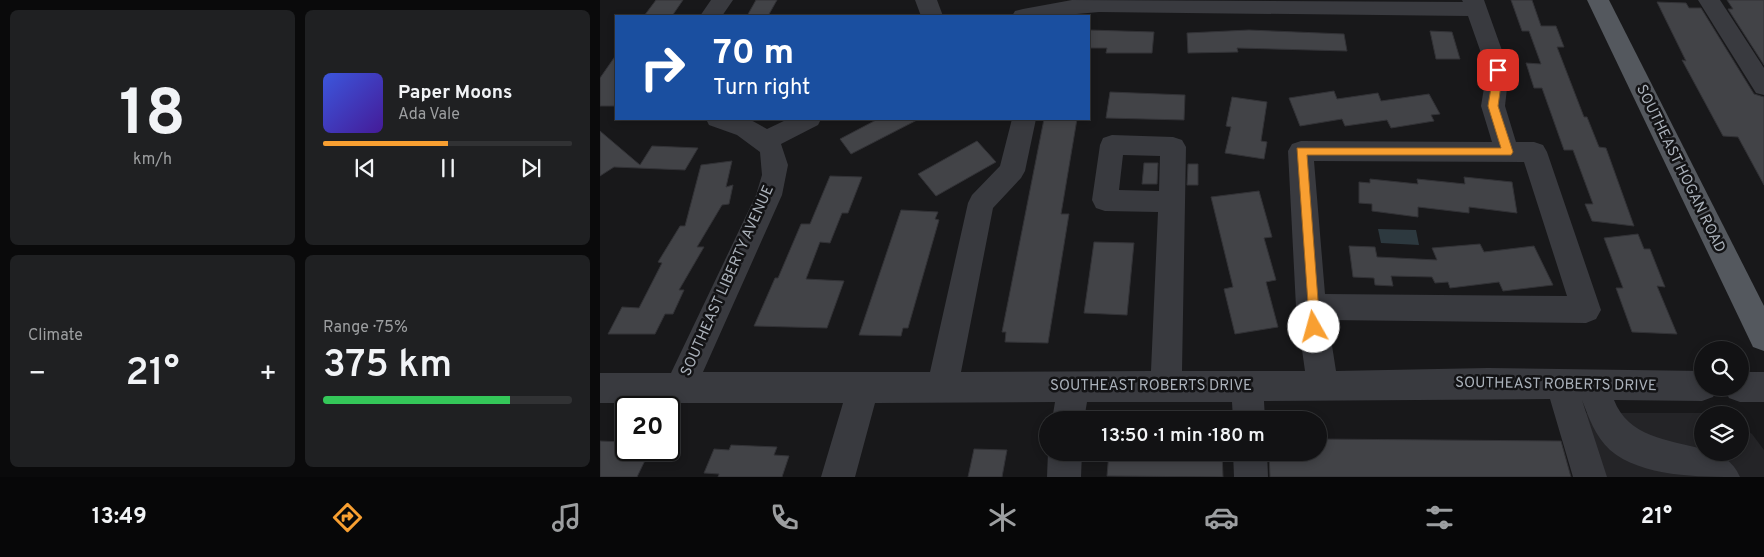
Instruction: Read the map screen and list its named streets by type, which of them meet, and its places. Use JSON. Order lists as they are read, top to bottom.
{
  "streets": {
    "main road": ["SOUTHEAST HOGAN ROAD"],
    "street": ["SOUTHEAST LIBERTY AVENUE", "SOUTHEAST ROBERTS DRIVE"]
  },
  "crossings": [
    ["SOUTHEAST LIBERTY AVENUE", "SOUTHEAST ROBERTS DRIVE"]
  ],
  "page": {
    "tile": [
      ["18", "km/h"],
      "Climate",
      ["Range · 75%", "375 km"]
    ],
    "turn": ["70 m", "Turn right"],
    "song": ["Paper Moons", "Ada Vale"],
    "heat": ["−", "21°", "+"],
    "limit": "20",
    "trip": "13:50 · 1 min · 180 m",
    "tabs": ["13:49", "21°"]
  }
}
